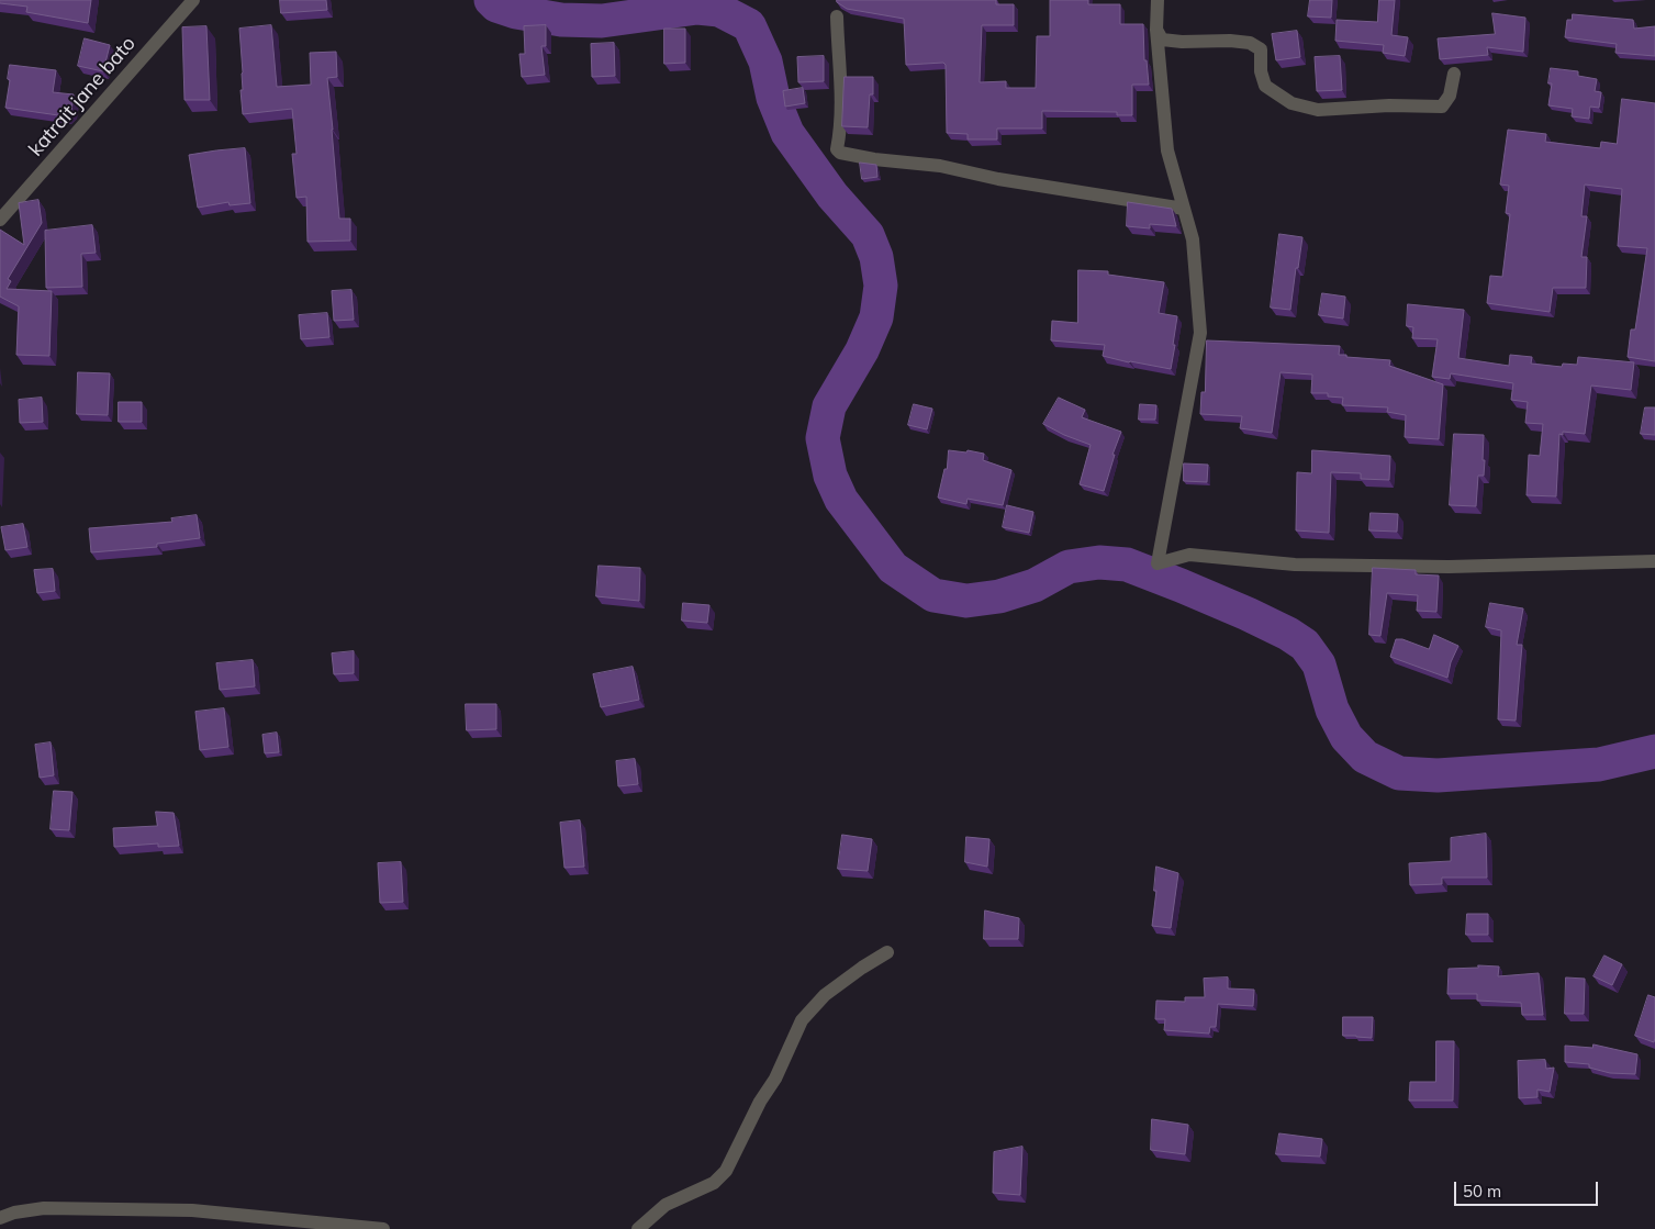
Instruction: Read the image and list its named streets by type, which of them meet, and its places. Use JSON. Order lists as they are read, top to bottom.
{
  "streets": {
    "street": ["katrait jane bato"]
  },
  "scale_bar": "50 m"
}
